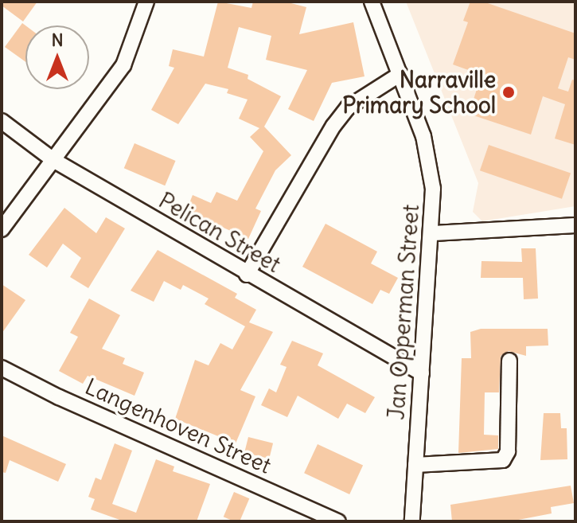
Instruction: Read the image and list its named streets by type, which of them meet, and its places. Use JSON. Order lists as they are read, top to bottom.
{
  "streets": {
    "street": ["Pelican Street", "Jan Opperman Street", "Langenhoven Street"]
  },
  "crossings": [
    ["Pelican Street", "Jan Opperman Street"]
  ],
  "places": ["Narraville Primary School"],
  "north": "top"
}
